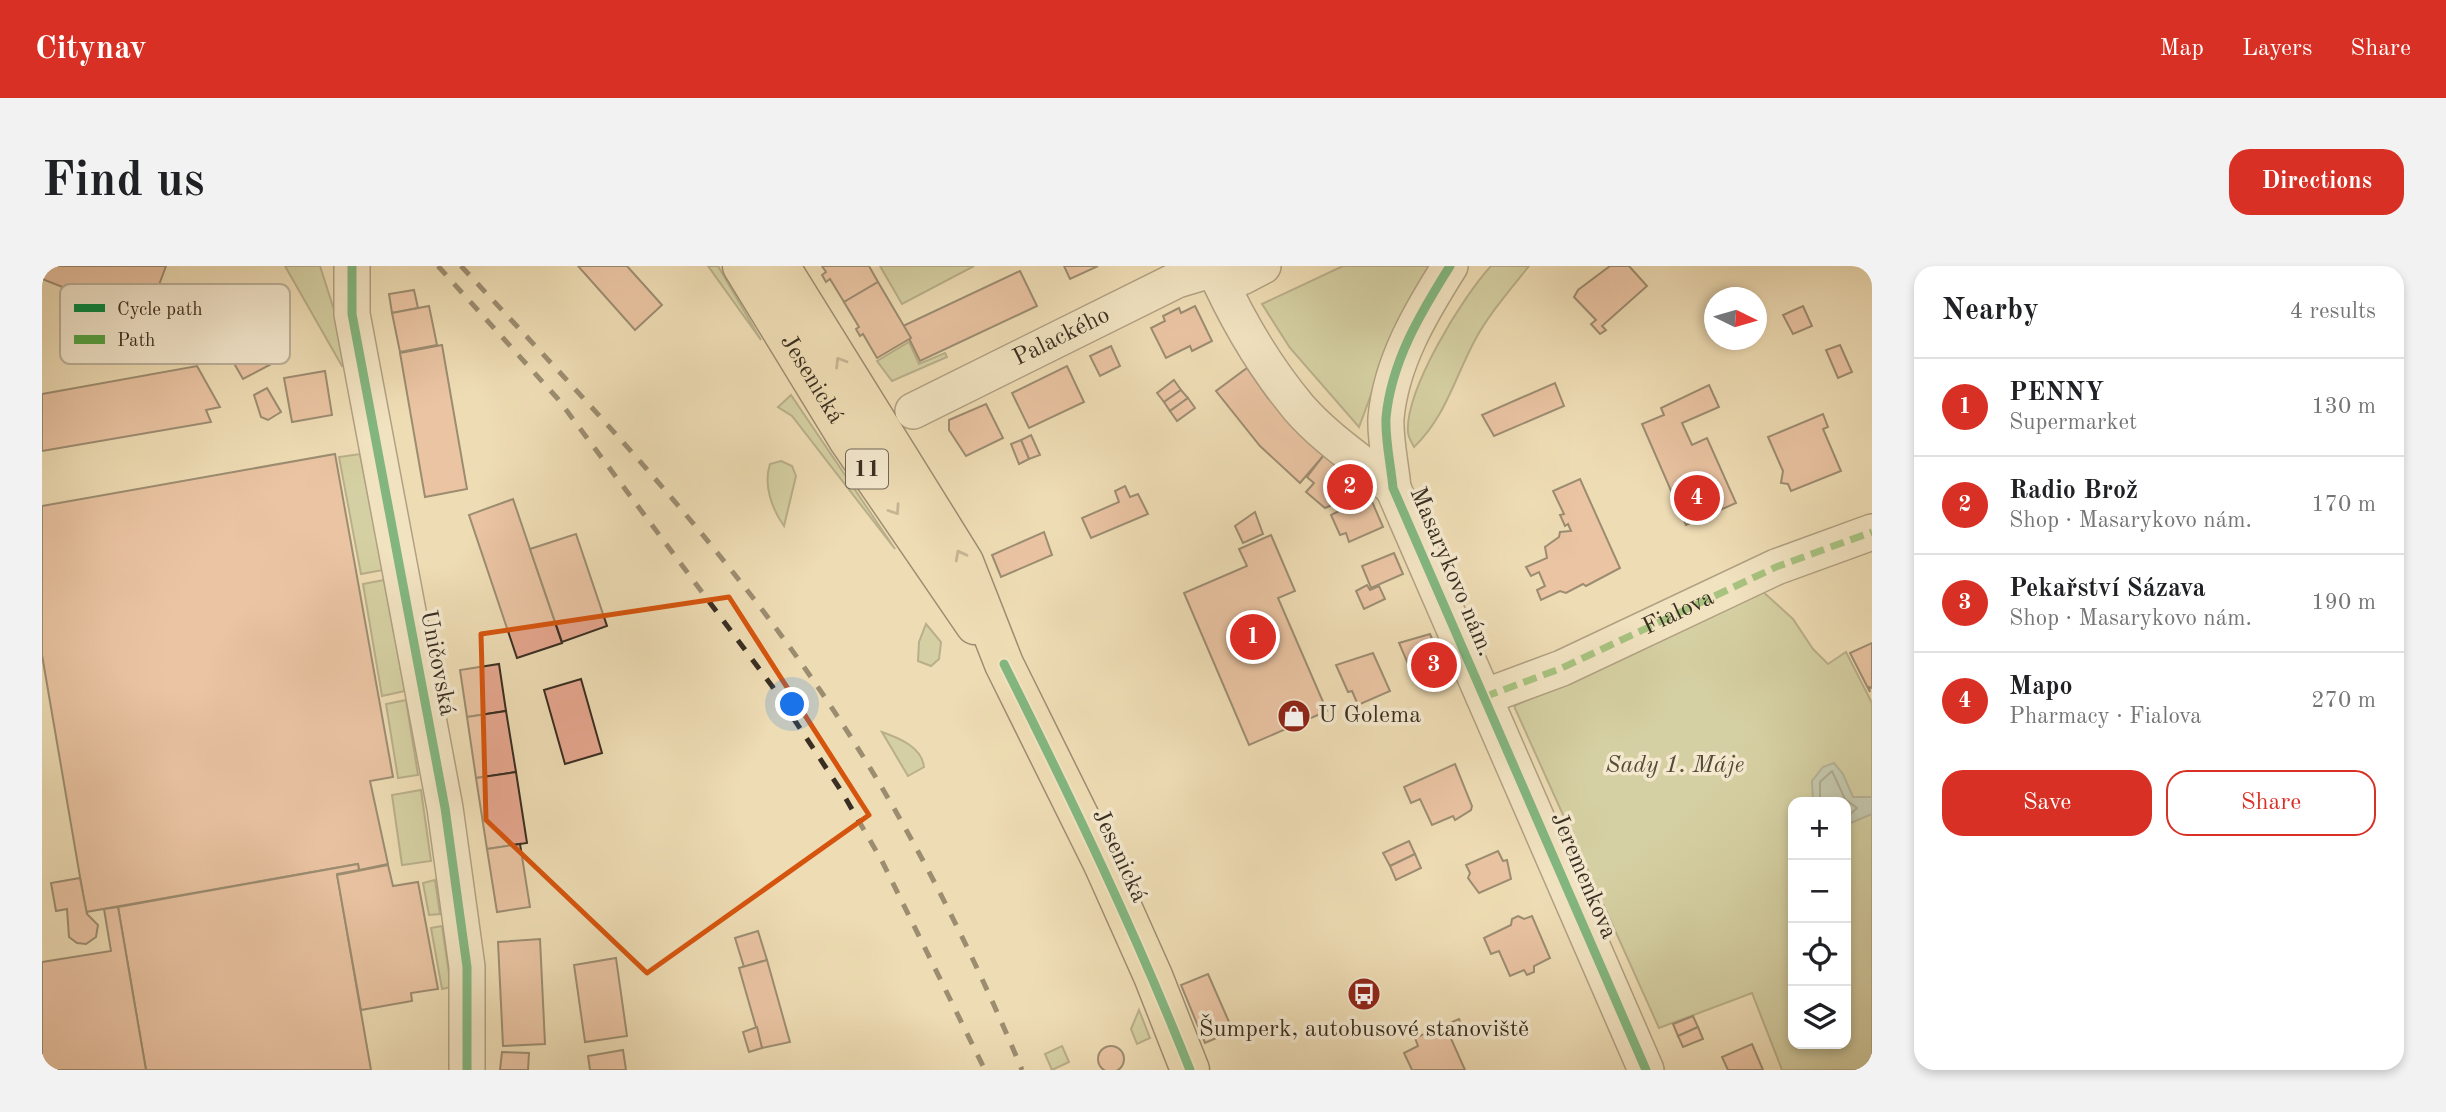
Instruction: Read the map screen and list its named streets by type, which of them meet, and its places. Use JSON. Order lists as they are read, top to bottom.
{
  "streets": {
    "main road": ["Jesenická", "11"],
    "street": [
      "Palackého",
      "Masarykovo nám.",
      "Fialova",
      "Uničovská",
      "Jeremenkova"
    ]
  },
  "crossings": [
    ["Palackého", "Masarykovo nám."],
    ["Masarykovo nám.", "Fialova"],
    ["Masarykovo nám.", "Jeremenkova"],
    ["Fialova", "Jeremenkova"]
  ],
  "parks": ["Sady 1. Máje"],
  "places": {
    "shop": ["U Golema"],
    "bus stop": ["Šumperk, autobusové stanoviště"]
  },
  "legend": ["Cycle path", "Path"],
  "north": "right",
  "page": {
    "header": "Citynav",
    "nav": ["Map", "Layers", "Share"],
    "buttons": [
      "Directions",
      ["Save", "Share"]
    ],
    "title": "Find us",
    "heading": ["Nearby", "4 results"],
    "list": [
      {
        "mark": "1",
        "name": "PENNY",
        "note": "Supermarket",
        "value": "130 m"
      },
      {
        "mark": "2",
        "name": "Radio Brož",
        "note": "Shop · Masarykovo nám.",
        "value": "170 m"
      },
      {
        "mark": "3",
        "name": "Pekařství Sázava",
        "note": "Shop · Masarykovo nám.",
        "value": "190 m"
      },
      {
        "mark": "4",
        "name": "Mapo",
        "note": "Pharmacy · Fialova",
        "value": "270 m"
      }
    ],
    "pins": [
      "2",
      "4",
      "1",
      "3"
    ],
    "map_buttons": ["+", "−"]
  }
}
